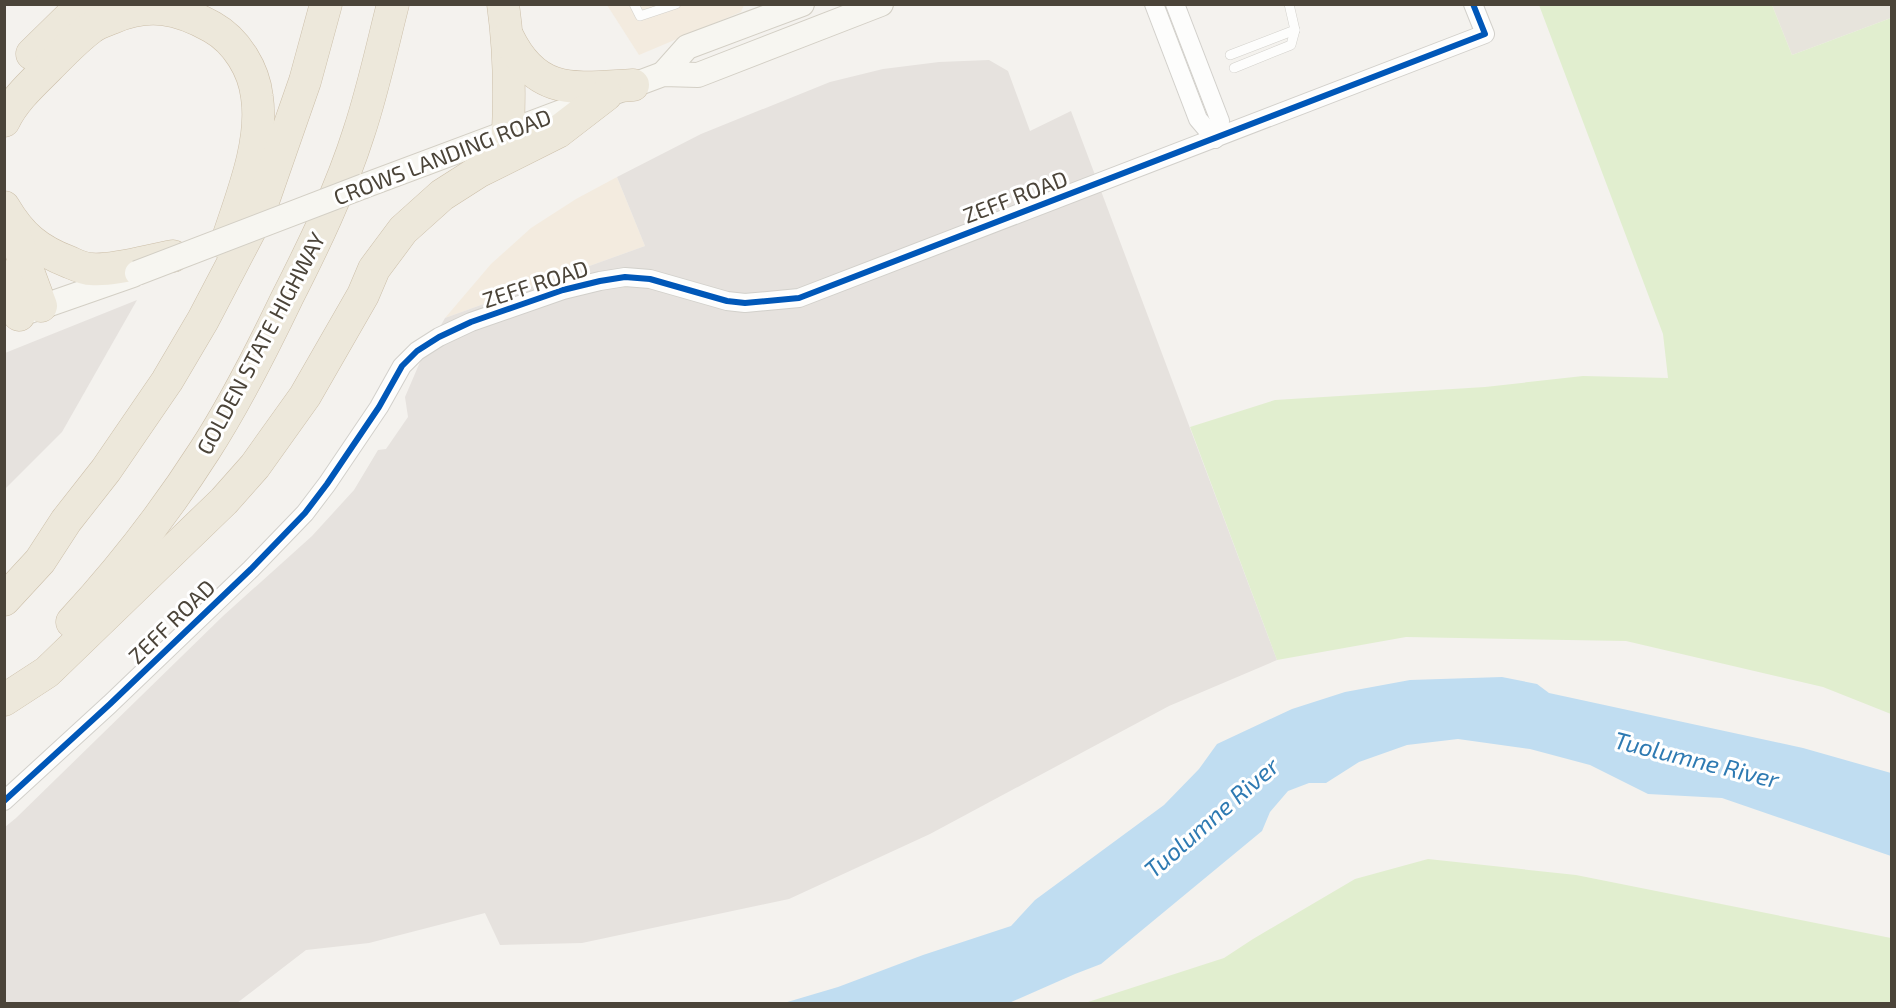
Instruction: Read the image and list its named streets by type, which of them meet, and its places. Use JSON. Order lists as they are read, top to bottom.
{
  "streets": {
    "highway": ["GOLDEN STATE HIGHWAY"],
    "main road": ["CROWS LANDING ROAD"],
    "street": ["ZEFF ROAD"]
  },
  "water": ["Tuolumne River"]
}
